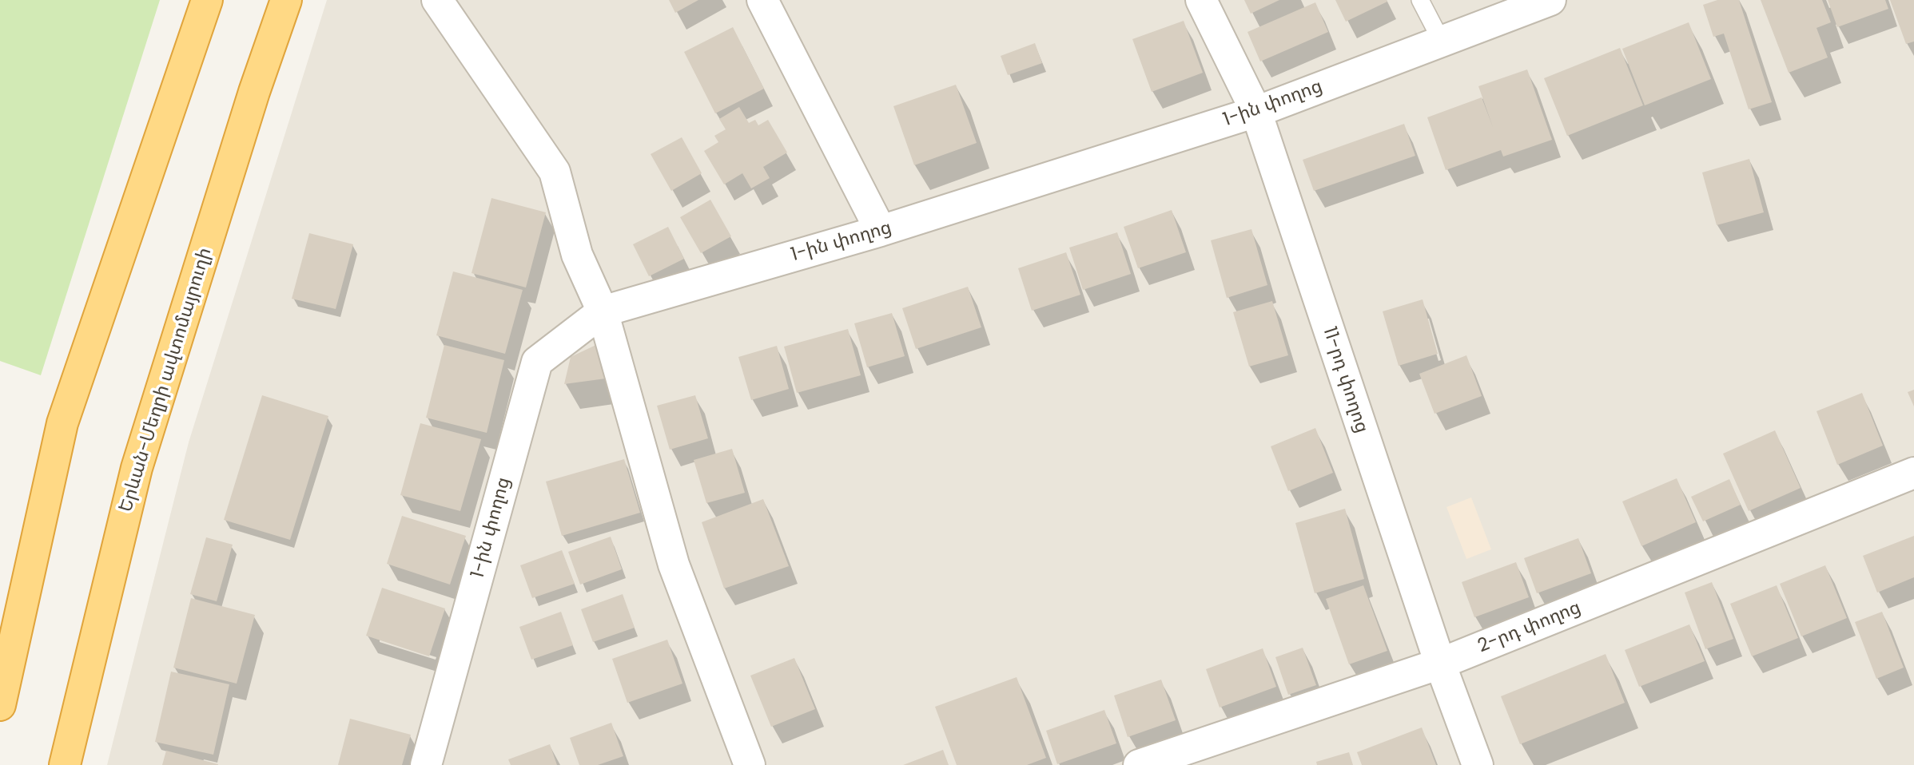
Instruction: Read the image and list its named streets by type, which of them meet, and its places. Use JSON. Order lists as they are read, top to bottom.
{
  "streets": {
    "highway": ["Երևան-Մեղրի ավտոմայրուղի"],
    "street": ["1-ին փողոց", "11-րդ փողոց", "2-րդ փողոց"]
  },
  "crossings": [
    ["1-ին փողոց", "11-րդ փողոց"],
    ["11-րդ փողոց", "2-րդ փողոց"]
  ]
}
